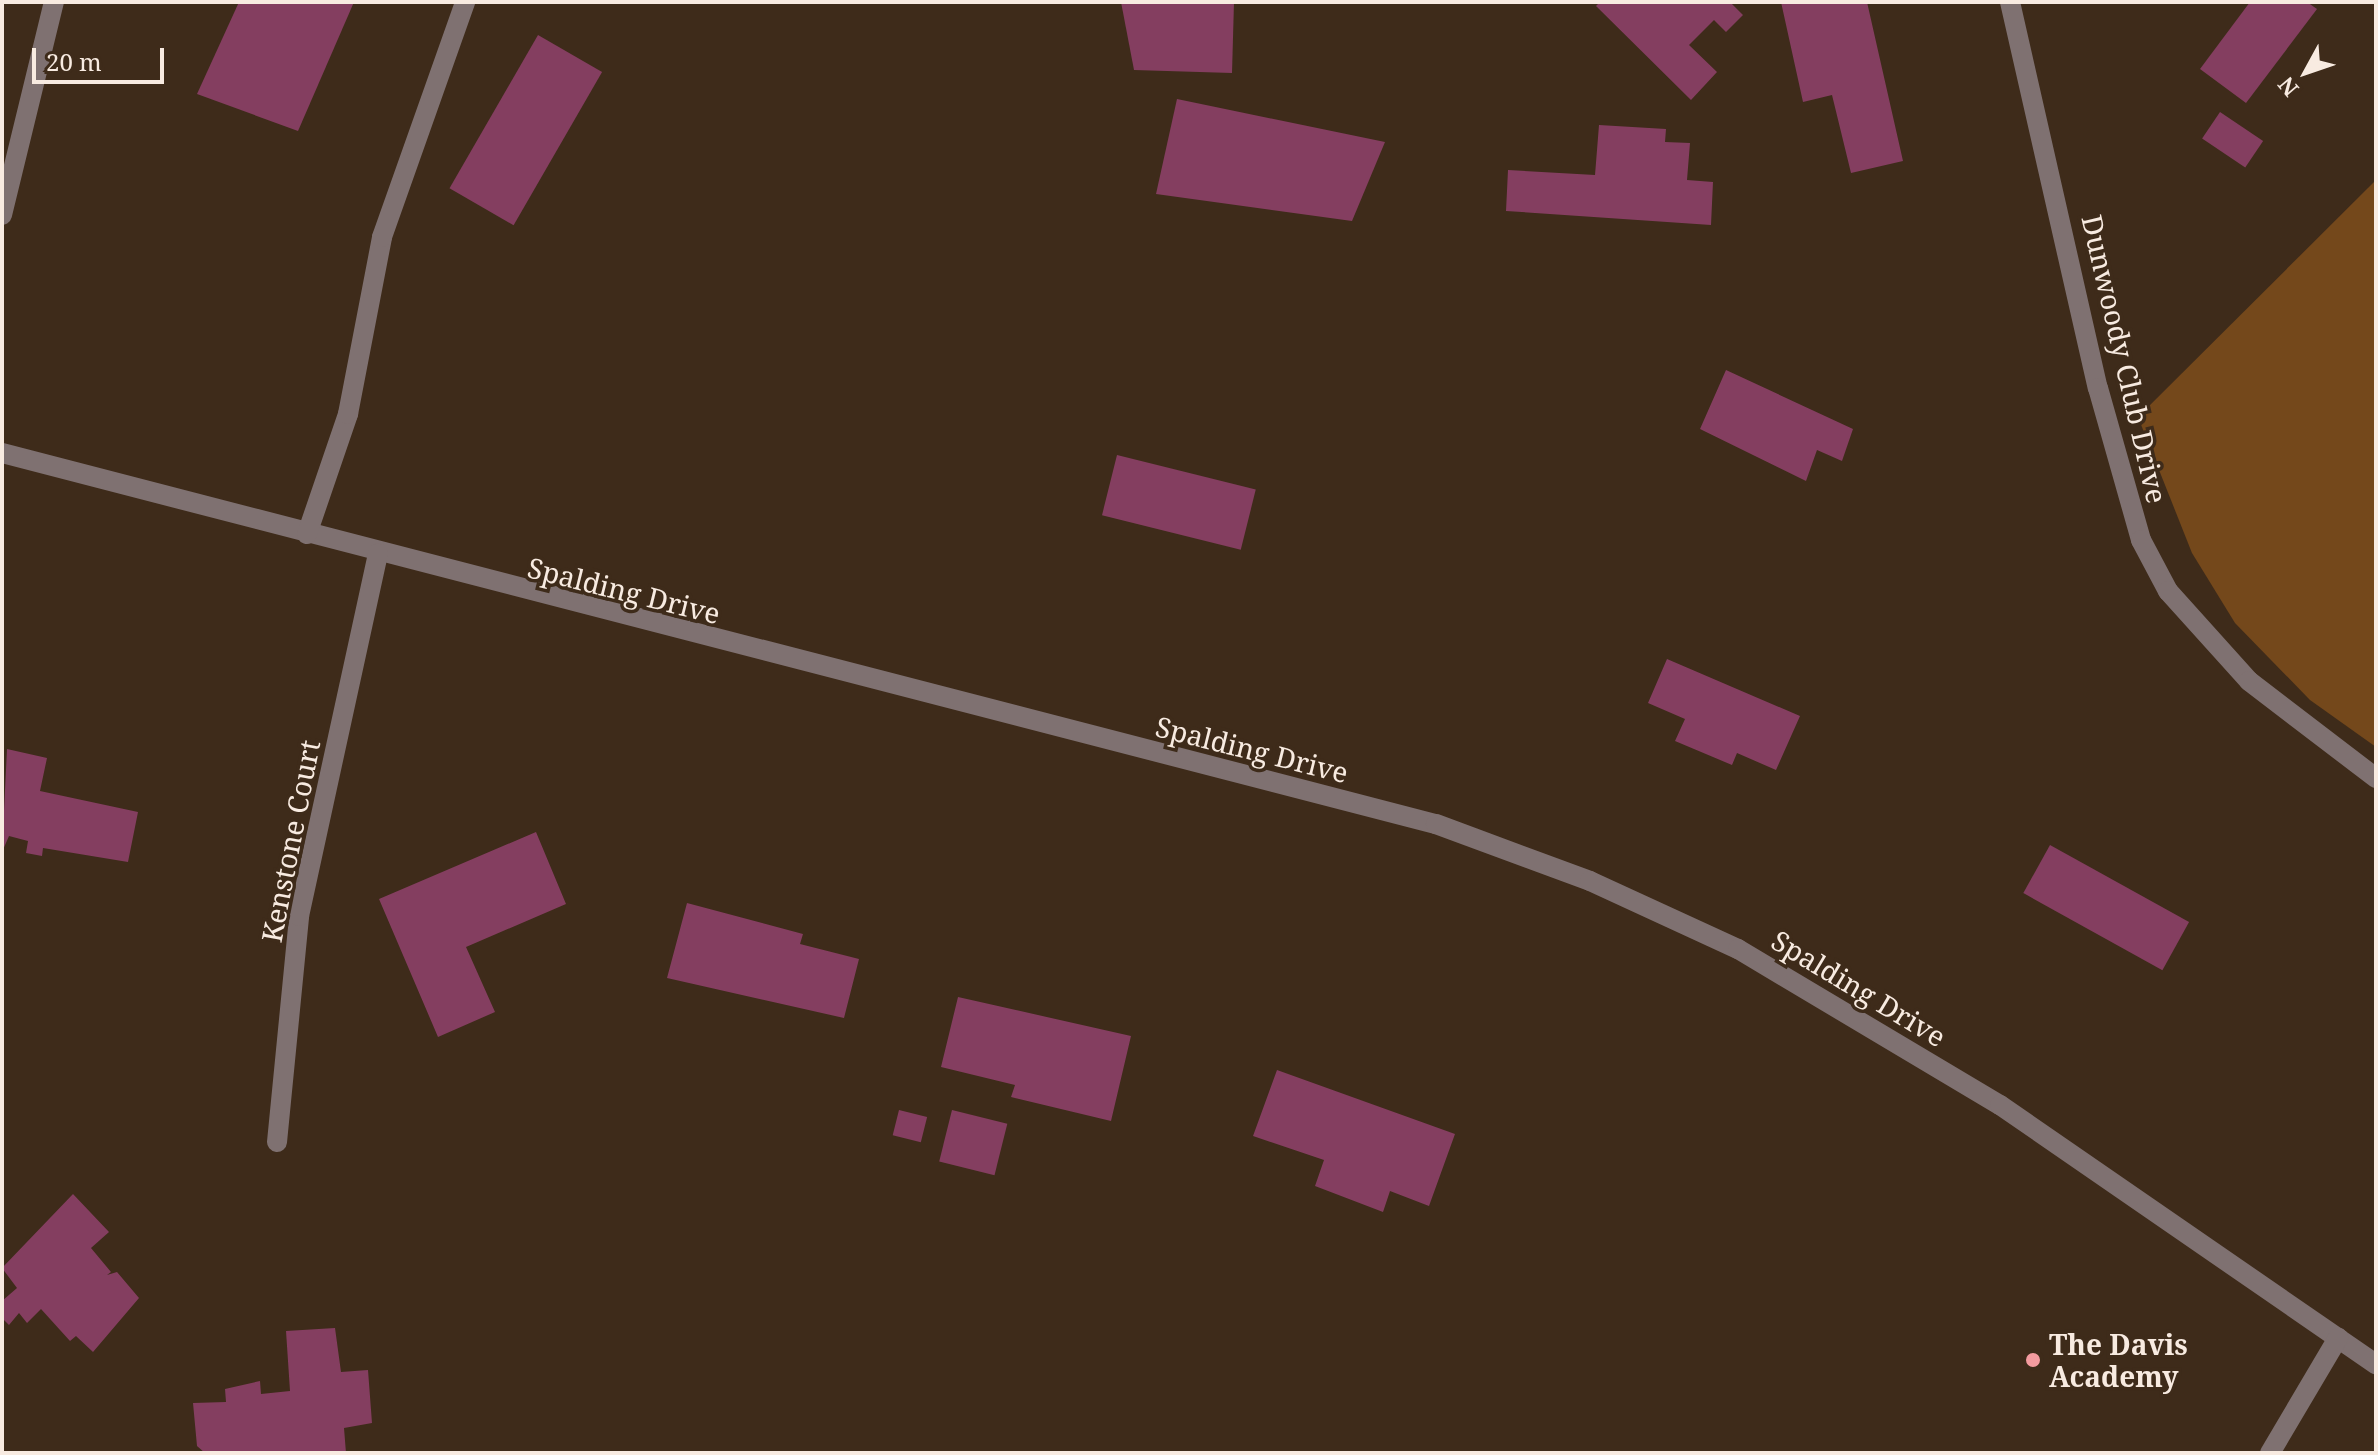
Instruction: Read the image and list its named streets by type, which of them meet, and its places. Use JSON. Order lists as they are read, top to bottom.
{
  "streets": {
    "street": ["Dunwoody Club Drive", "Spalding Drive", "Kenstone Court"]
  },
  "crossings": [
    ["Spalding Drive", "Kenstone Court"]
  ],
  "places": ["The Davis Academy"],
  "scale_bar": "20 m",
  "north": "bottom left"
}
